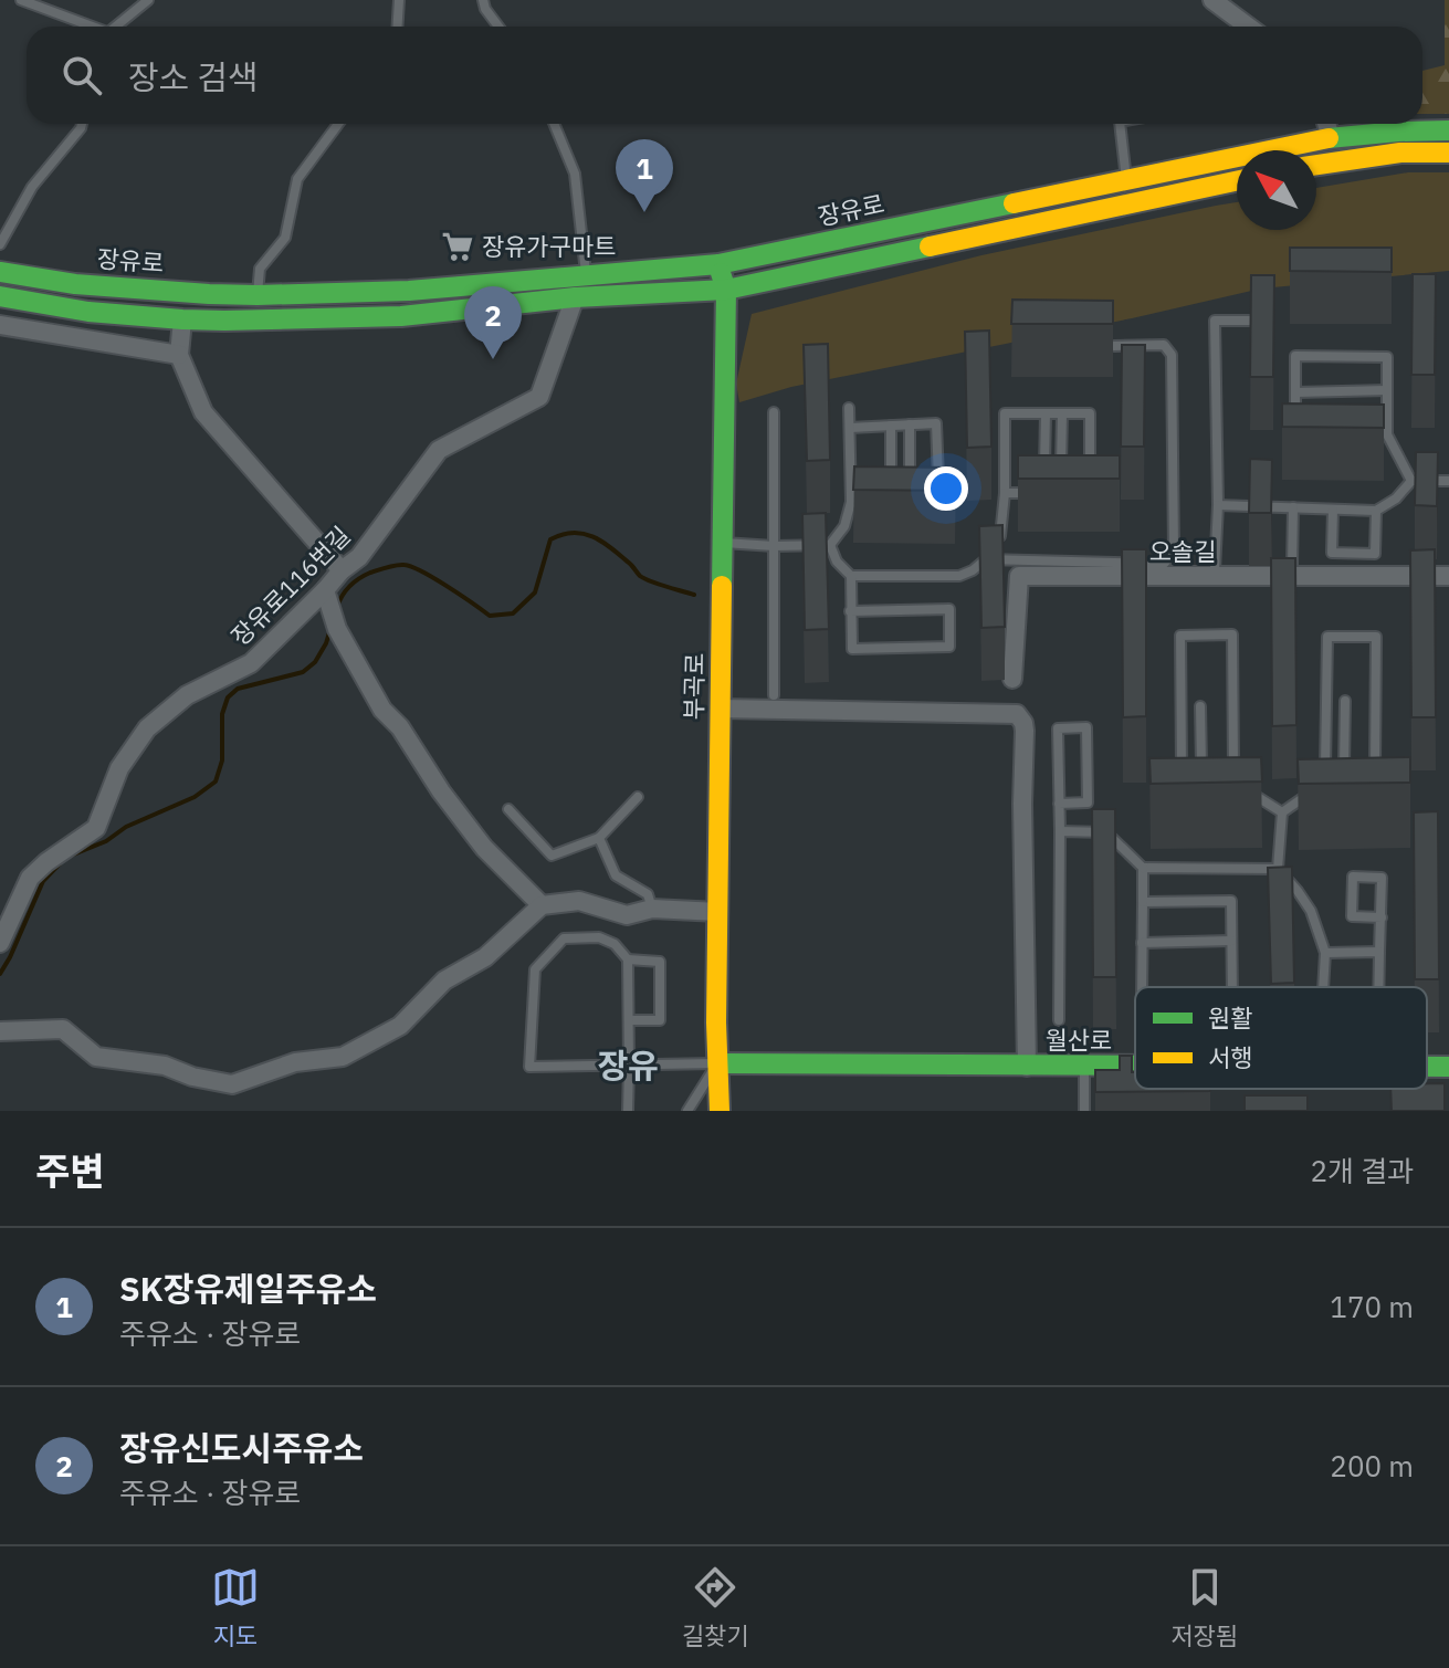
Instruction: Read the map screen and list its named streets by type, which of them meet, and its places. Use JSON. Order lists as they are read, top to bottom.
{
  "streets": {
    "main road": ["장유로", "부곡로", "월산로"],
    "street": ["오솔길", "장유로116번길"]
  },
  "crossings": [
    ["장유로", "부곡로"],
    ["부곡로", "월산로"]
  ],
  "districts": ["장유"],
  "places": {
    "supermarket": ["장유가구마트"]
  },
  "legend": ["원활", "서행"],
  "north": "top left",
  "page": {
    "search": "장소 검색",
    "pins": ["1", "2"],
    "heading": ["주변", "2개 결과"],
    "list": [
      {
        "mark": "1",
        "name": "SK장유제일주유소",
        "note": "주유소 · 장유로",
        "value": "170 m"
      },
      {
        "mark": "2",
        "name": "장유신도시주유소",
        "note": "주유소 · 장유로",
        "value": "200 m"
      }
    ],
    "nav": ["지도", "길찾기", "저장됨"]
  }
}
